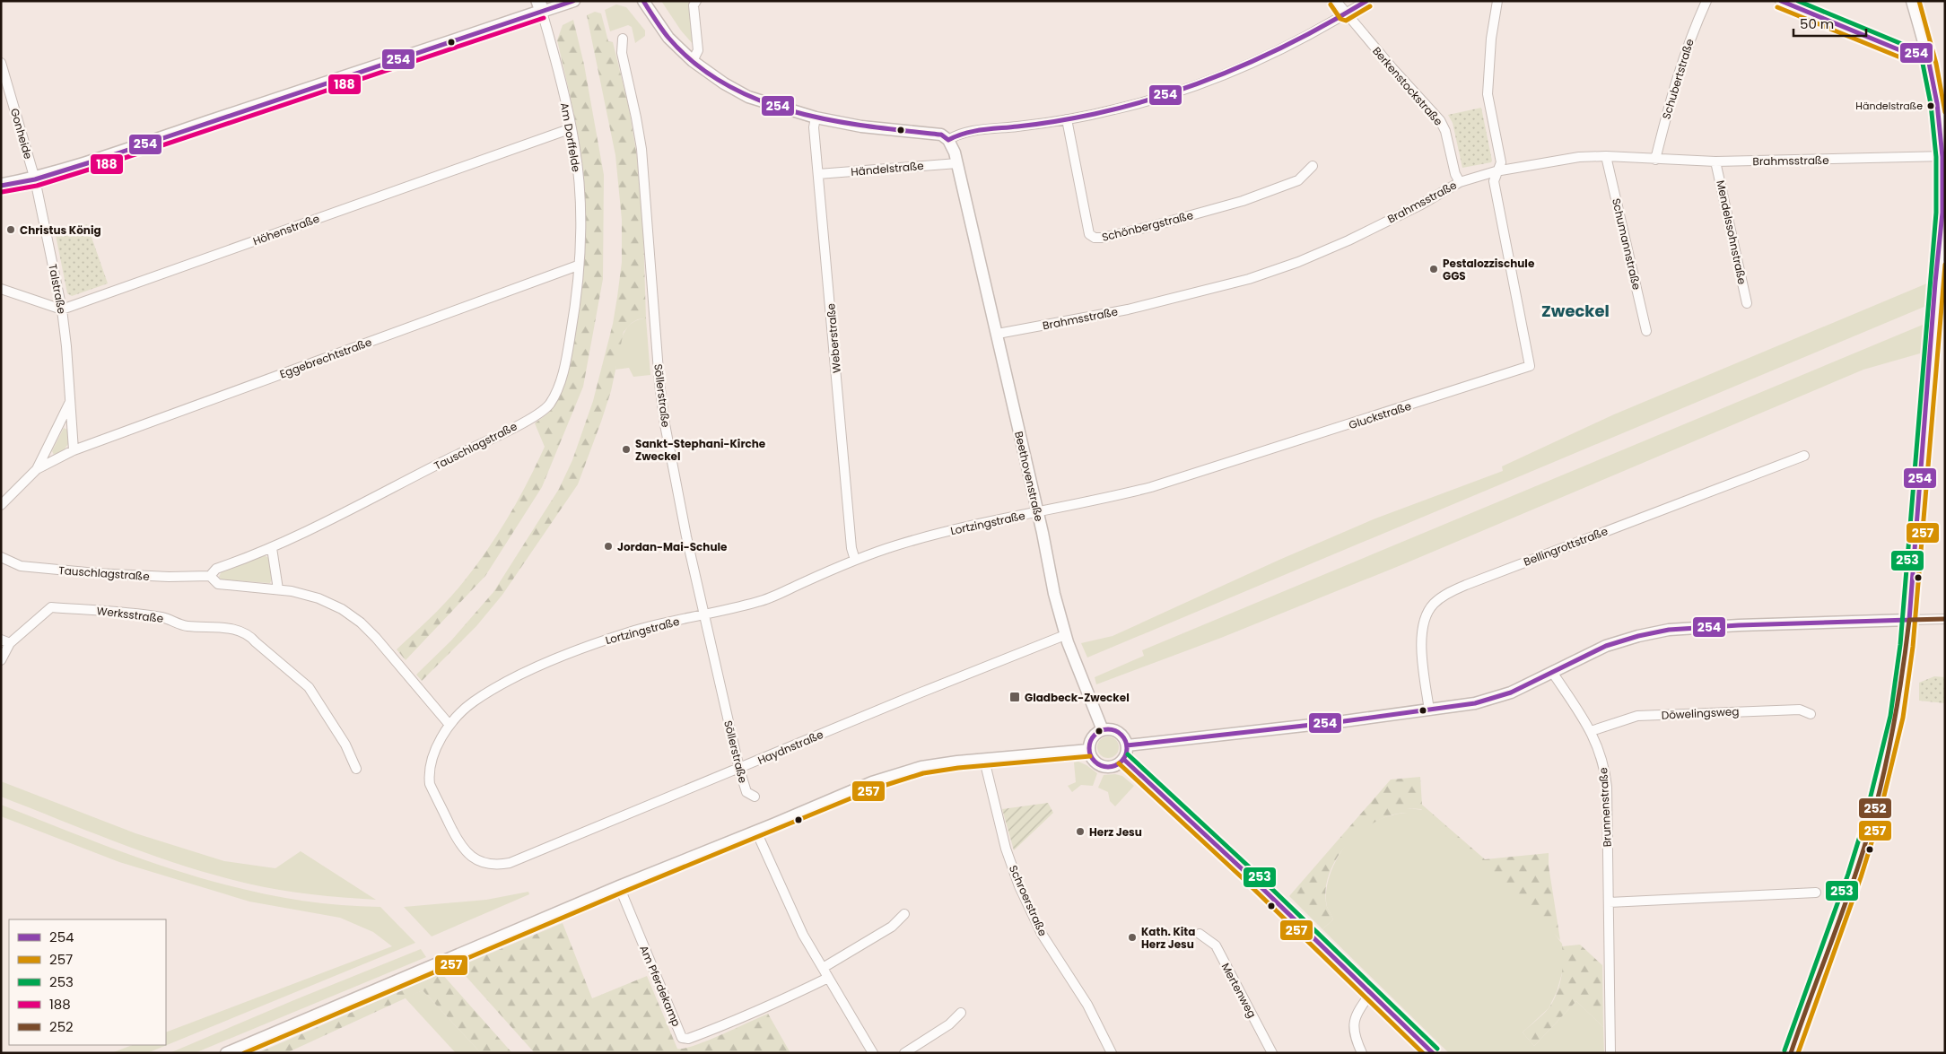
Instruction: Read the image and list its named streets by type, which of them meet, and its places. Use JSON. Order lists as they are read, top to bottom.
{
  "streets": {
    "street": [
      "Schubertstraße",
      "Berkenstockstraße",
      "Gonheide",
      "Am Dorffelde",
      "Brahmsstraße",
      "Händelstraße",
      "Schönbergstraße",
      "Höhenstraße",
      "Mendelssohnstraße",
      "Schumannstraße",
      "Talstraße",
      "Weberstraße",
      "Eggebrechtstraße",
      "Söllerstraße",
      "Gluckstraße",
      "Tauschlagstraße",
      "Beethovenstraße",
      "Lortzingstraße",
      "Bellingrottstraße",
      "Werksstraße",
      "Döwelingsweg",
      "Haydnstraße",
      "Brunnenstraße",
      "Schroerstraße",
      "Am Pferdekamp",
      "Mertenweg"
    ]
  },
  "crossings": [
    ["Schubertstraße", "Brahmsstraße"],
    ["Berkenstockstraße", "Brahmsstraße"],
    ["Gonheide", "Talstraße"],
    ["Am Dorffelde", "Höhenstraße"],
    ["Am Dorffelde", "Eggebrechtstraße"],
    ["Am Dorffelde", "Tauschlagstraße"],
    ["Brahmsstraße", "Mendelssohnstraße"],
    ["Brahmsstraße", "Schumannstraße"],
    ["Brahmsstraße", "Gluckstraße"],
    ["Brahmsstraße", "Beethovenstraße"],
    ["Händelstraße", "Weberstraße"],
    ["Händelstraße", "Beethovenstraße"],
    ["Höhenstraße", "Talstraße"],
    ["Talstraße", "Eggebrechtstraße"],
    ["Weberstraße", "Lortzingstraße"],
    ["Eggebrechtstraße", "Tauschlagstraße"],
    ["Söllerstraße", "Lortzingstraße"],
    ["Söllerstraße", "Haydnstraße"],
    ["Gluckstraße", "Beethovenstraße"],
    ["Gluckstraße", "Lortzingstraße"],
    ["Tauschlagstraße", "Lortzingstraße"],
    ["Beethovenstraße", "Lortzingstraße"],
    ["Beethovenstraße", "Haydnstraße"],
    ["Lortzingstraße", "Haydnstraße"],
    ["Döwelingsweg", "Brunnenstraße"]
  ],
  "districts": ["Zweckel"],
  "places": {
    "other": [
      "Händelstraße",
      "Christus König",
      "Pestalozzischule GGS",
      "Sankt-Stephani-Kirche Zweckel",
      "Jordan-Mai-Schule",
      "Herz Jesu",
      "Kath. Kita Herz Jesu"
    ],
    "transit": ["Gladbeck-Zweckel"]
  },
  "lines": [
    "transit line 254",
    "transit line 257",
    "transit line 253",
    "transit line 188",
    "transit line 252"
  ],
  "legend": [
    "254",
    "257",
    "253",
    "188",
    "252"
  ],
  "scale_bar": "50 m"
}
